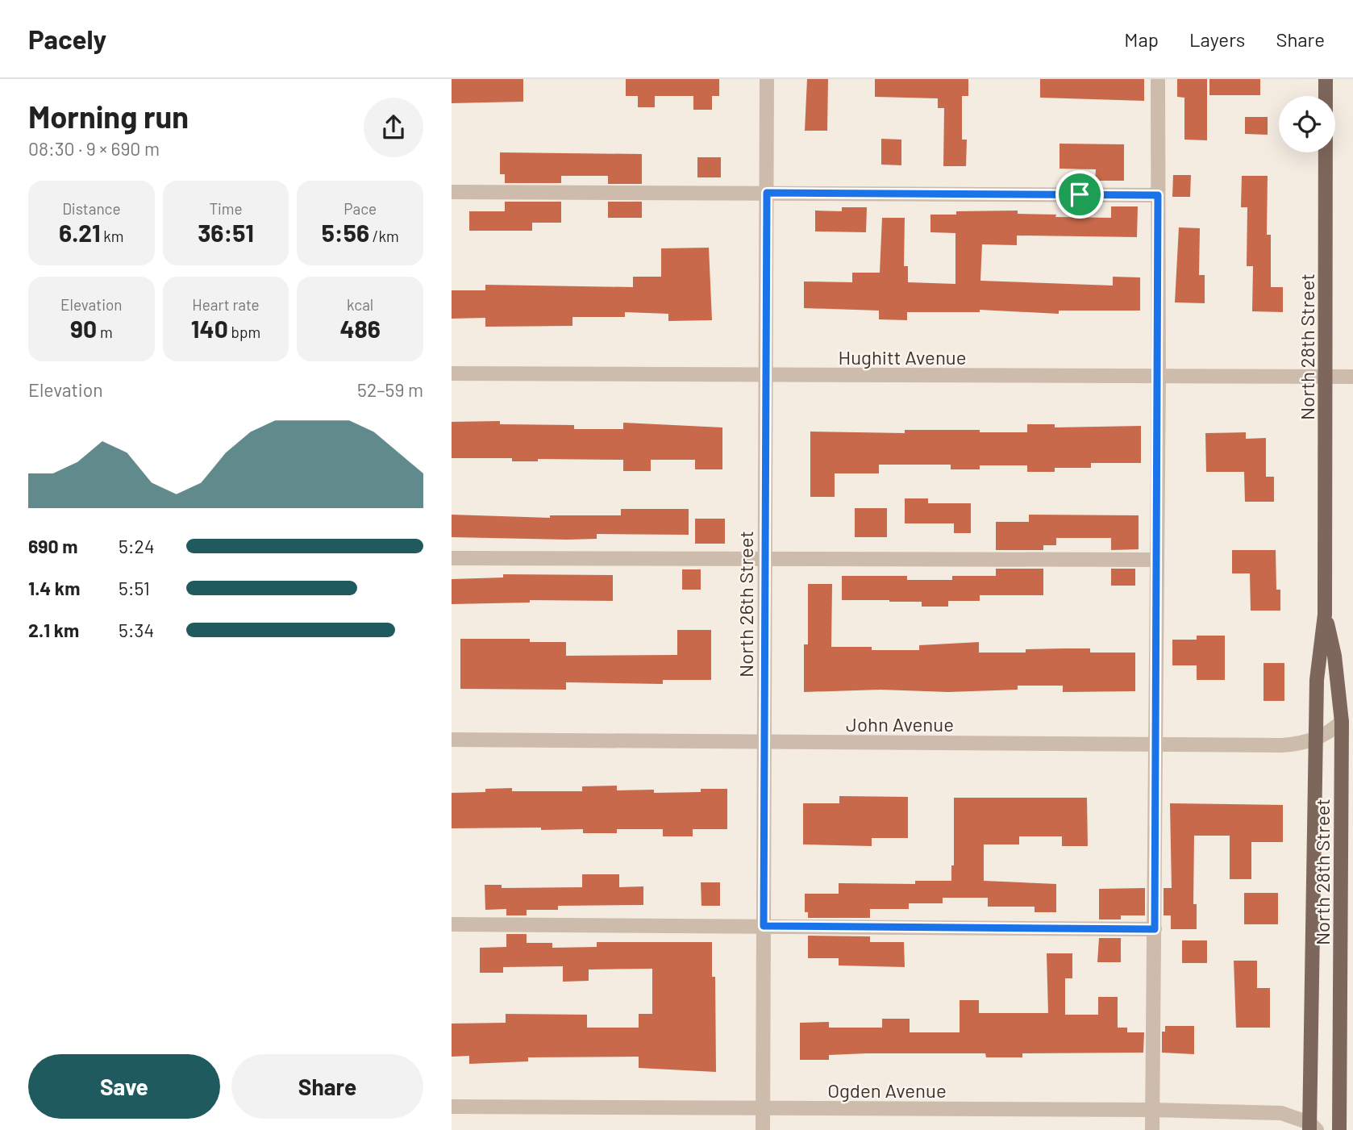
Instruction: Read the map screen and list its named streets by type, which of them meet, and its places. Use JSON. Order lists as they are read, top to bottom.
{
  "streets": {
    "main road": ["North 28th Street"],
    "street": [
      "Hughitt Avenue",
      "North 26th Street",
      "John Avenue",
      "Ogden Avenue"
    ]
  },
  "crossings": [
    ["North 28th Street", "Hughitt Avenue"],
    ["North 28th Street", "John Avenue"],
    ["North 28th Street", "Ogden Avenue"],
    ["Hughitt Avenue", "North 26th Street"],
    ["North 26th Street", "John Avenue"],
    ["North 26th Street", "Ogden Avenue"]
  ],
  "page": {
    "header": "Pacely",
    "nav": ["Map", "Layers", "Share"],
    "heading": ["Morning run", "08:30 · 9 × 690 m"],
    "stats": [
      ["Distance", "6.21 km"],
      ["Time", "36:51"],
      ["Pace", "5:56 /km"],
      ["Elevation", "90 m"],
      ["Heart rate", "140 bpm"],
      ["kcal", "486"]
    ],
    "chart": ["Elevation", "52–59 m"],
    "list": [
      {
        "name": "690 m",
        "note": "5:24"
      },
      {
        "name": "1.4 km",
        "note": "5:51"
      },
      {
        "name": "2.1 km",
        "note": "5:34"
      }
    ],
    "buttons": ["Save", "Share"]
  }
}
